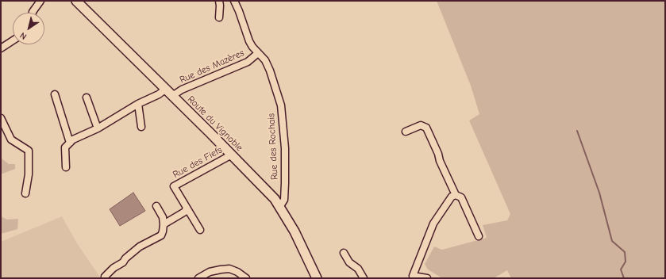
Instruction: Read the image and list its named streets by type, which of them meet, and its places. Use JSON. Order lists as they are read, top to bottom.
{
  "streets": {
    "street": [
      "Rue des Mazères",
      "Route du Vignoble",
      "Rue des Rochais",
      "Rue des Fiefs"
    ]
  },
  "crossings": [
    ["Rue des Mazères", "Route du Vignoble"],
    ["Rue des Mazères", "Rue des Rochais"],
    ["Route du Vignoble", "Rue des Rochais"],
    ["Route du Vignoble", "Rue des Fiefs"]
  ],
  "north": "bottom left"
}
